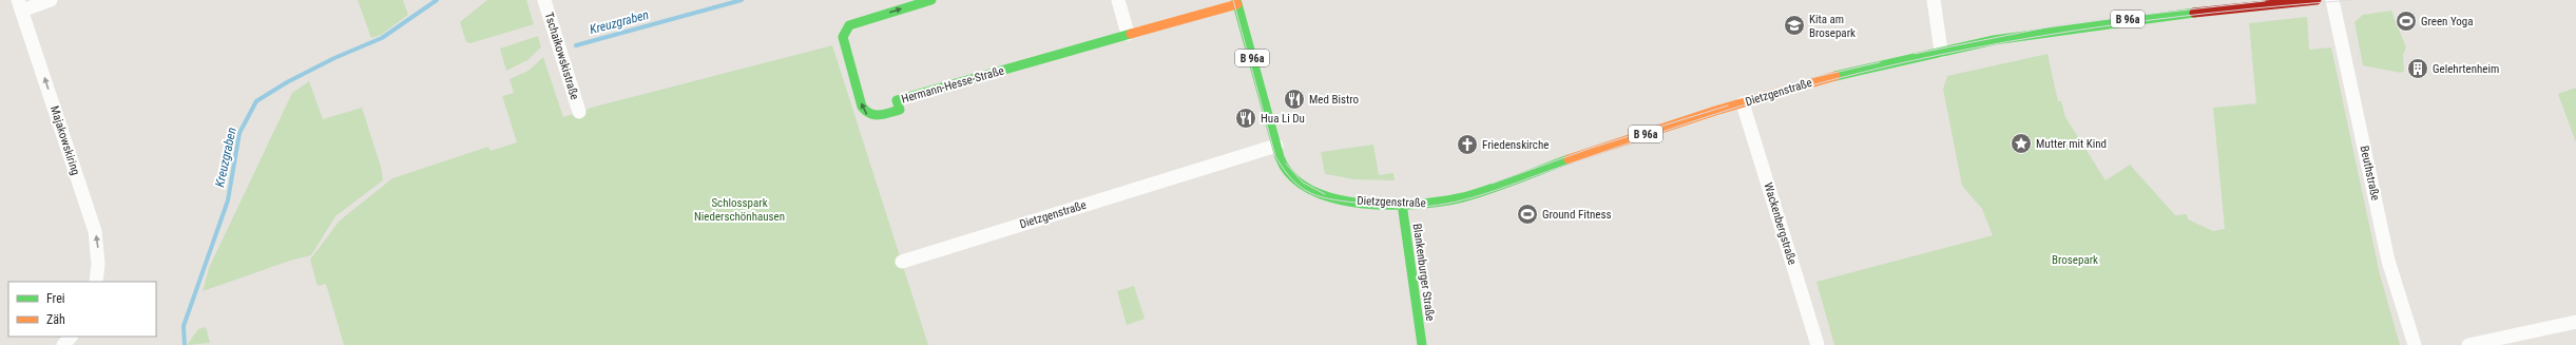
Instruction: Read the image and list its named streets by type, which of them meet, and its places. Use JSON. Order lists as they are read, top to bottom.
{
  "streets": {
    "main road": [
      "B 96a",
      "Hermann-Hesse-Straße",
      "Dietzgenstraße",
      "Blankenburger Straße"
    ],
    "street": [
      "Tschaikowskistraße",
      "Majakowskiring",
      "Beuthstraße",
      "Wackenbergstraße"
    ]
  },
  "crossings": [
    ["Hermann-Hesse-Straße", "Dietzgenstraße"],
    ["Dietzgenstraße", "Wackenbergstraße"],
    ["Dietzgenstraße", "Blankenburger Straße"]
  ],
  "one_way": ["Majakowskiring"],
  "water": ["Kreuzgraben"],
  "parks": ["Schlosspark Niederschönhausen", "Brosepark"],
  "places": {
    "sports": ["Green Yoga", "Ground Fitness"],
    "school or university": ["Kita am Brosepark"],
    "building": ["Gelehrtenheim"],
    "restaurant": ["Med Bistro", "Hua Li Du"],
    "place": ["Mutter mit Kind"],
    "church": ["Friedenskirche"]
  },
  "legend": ["Frei", "Zäh"]
}
